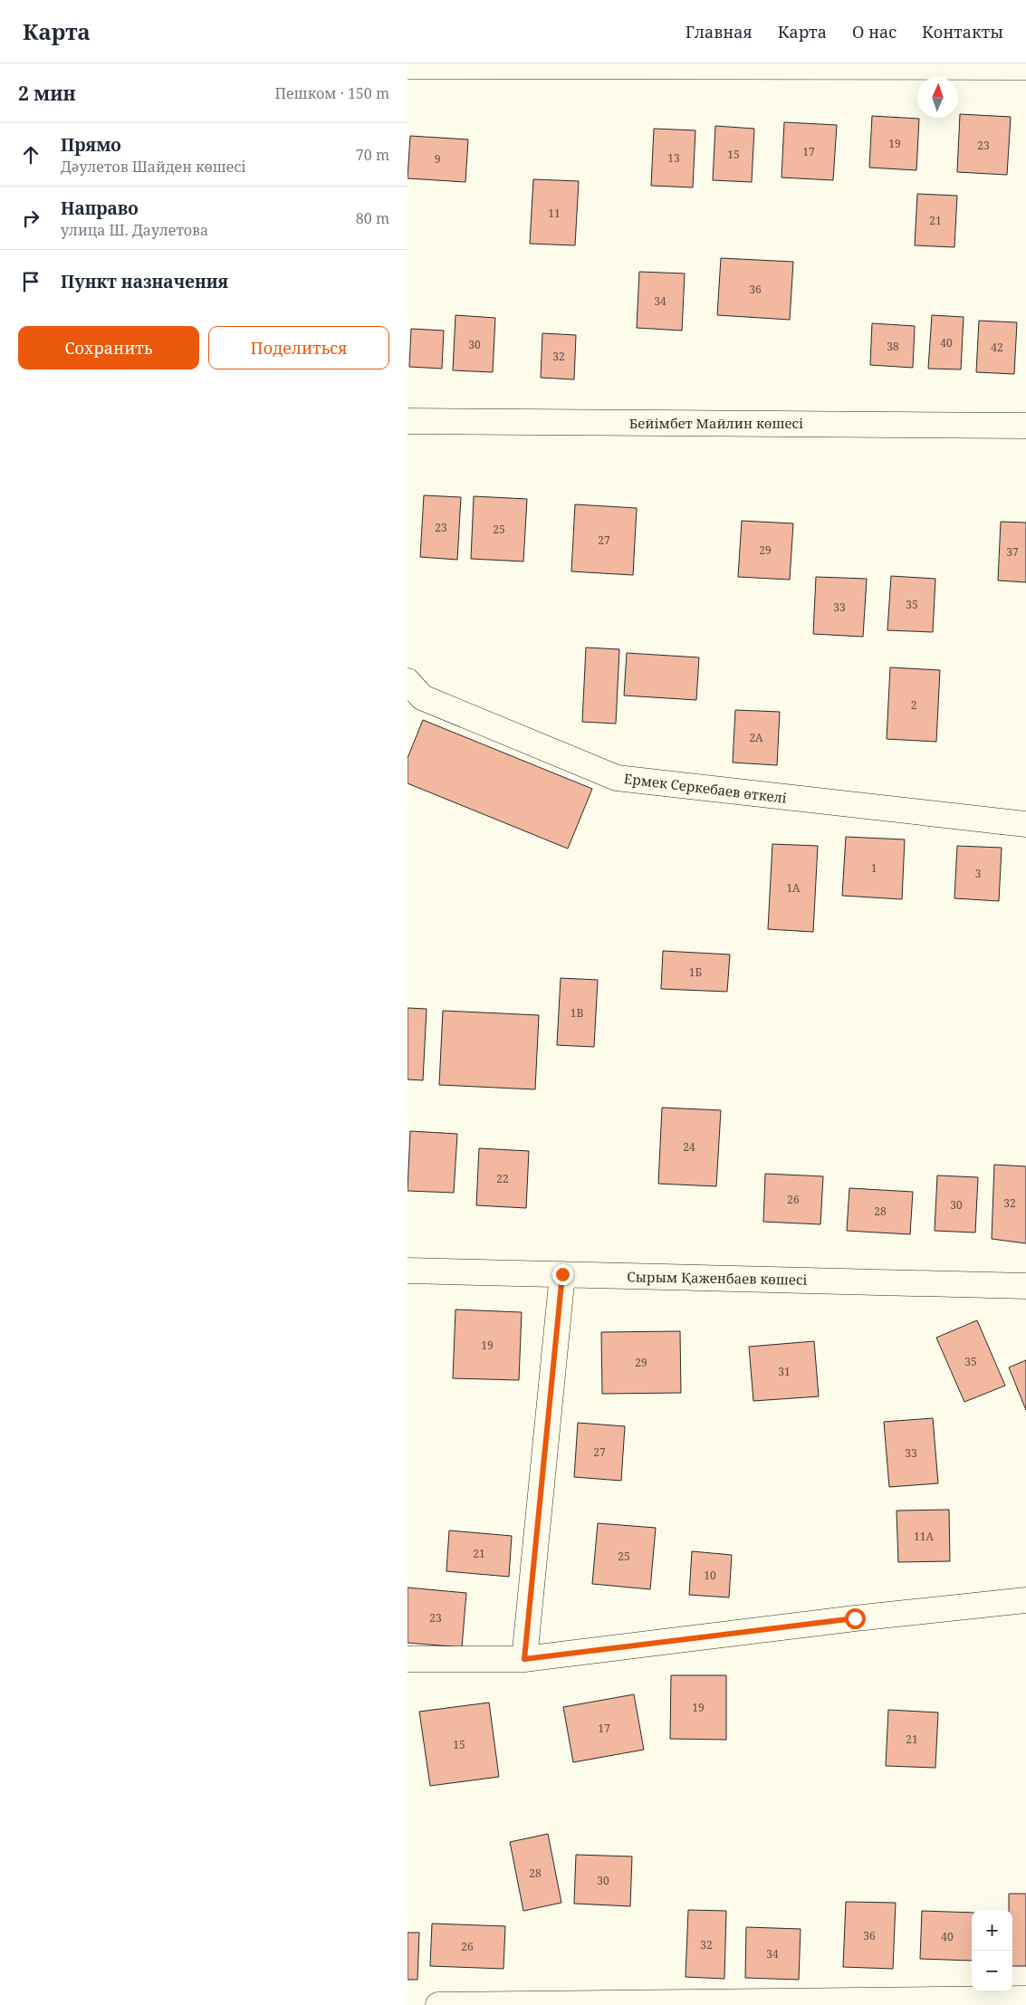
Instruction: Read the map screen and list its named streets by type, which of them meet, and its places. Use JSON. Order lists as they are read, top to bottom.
{
  "streets": {
    "street": ["Бейімбет Майлин көшесі", "Ермек Серкебаев өткелі", "Сырым Қаженбаев көшесі"]
  },
  "house_numbers": [
    "19",
    "23",
    "17",
    "15",
    "13",
    "9",
    "11",
    "21",
    "36",
    "34",
    "40",
    "30",
    "38",
    "42",
    "32",
    "23",
    "25",
    "27",
    "29",
    "37",
    "35",
    "33",
    "2",
    "2А",
    "1",
    "3",
    "1А",
    "1Б",
    "1В",
    "24",
    "22",
    "26",
    "32",
    "30",
    "28",
    "19",
    "35",
    "29",
    "31",
    "27",
    "33",
    "11А",
    "21",
    "25",
    "10",
    "23",
    "19",
    "17",
    "21",
    "15",
    "28",
    "30",
    "36",
    "40",
    "32",
    "26",
    "34"
  ],
  "north": "top",
  "page": {
    "header": "Карта",
    "nav": [
      "Главная",
      "Карта",
      "О нас",
      "Контакты"
    ],
    "heading": ["2 мин", "Пешком · 150 m"],
    "list": [
      ["Прямо", "Дәулетов Шайден көшесі", "70 m"],
      ["Направо", "улица Ш. Даулетова", "80 m"],
      "Пункт назначения"
    ],
    "buttons": ["Сохранить", "Поделиться"],
    "map_buttons": ["+", "−"]
  }
}
